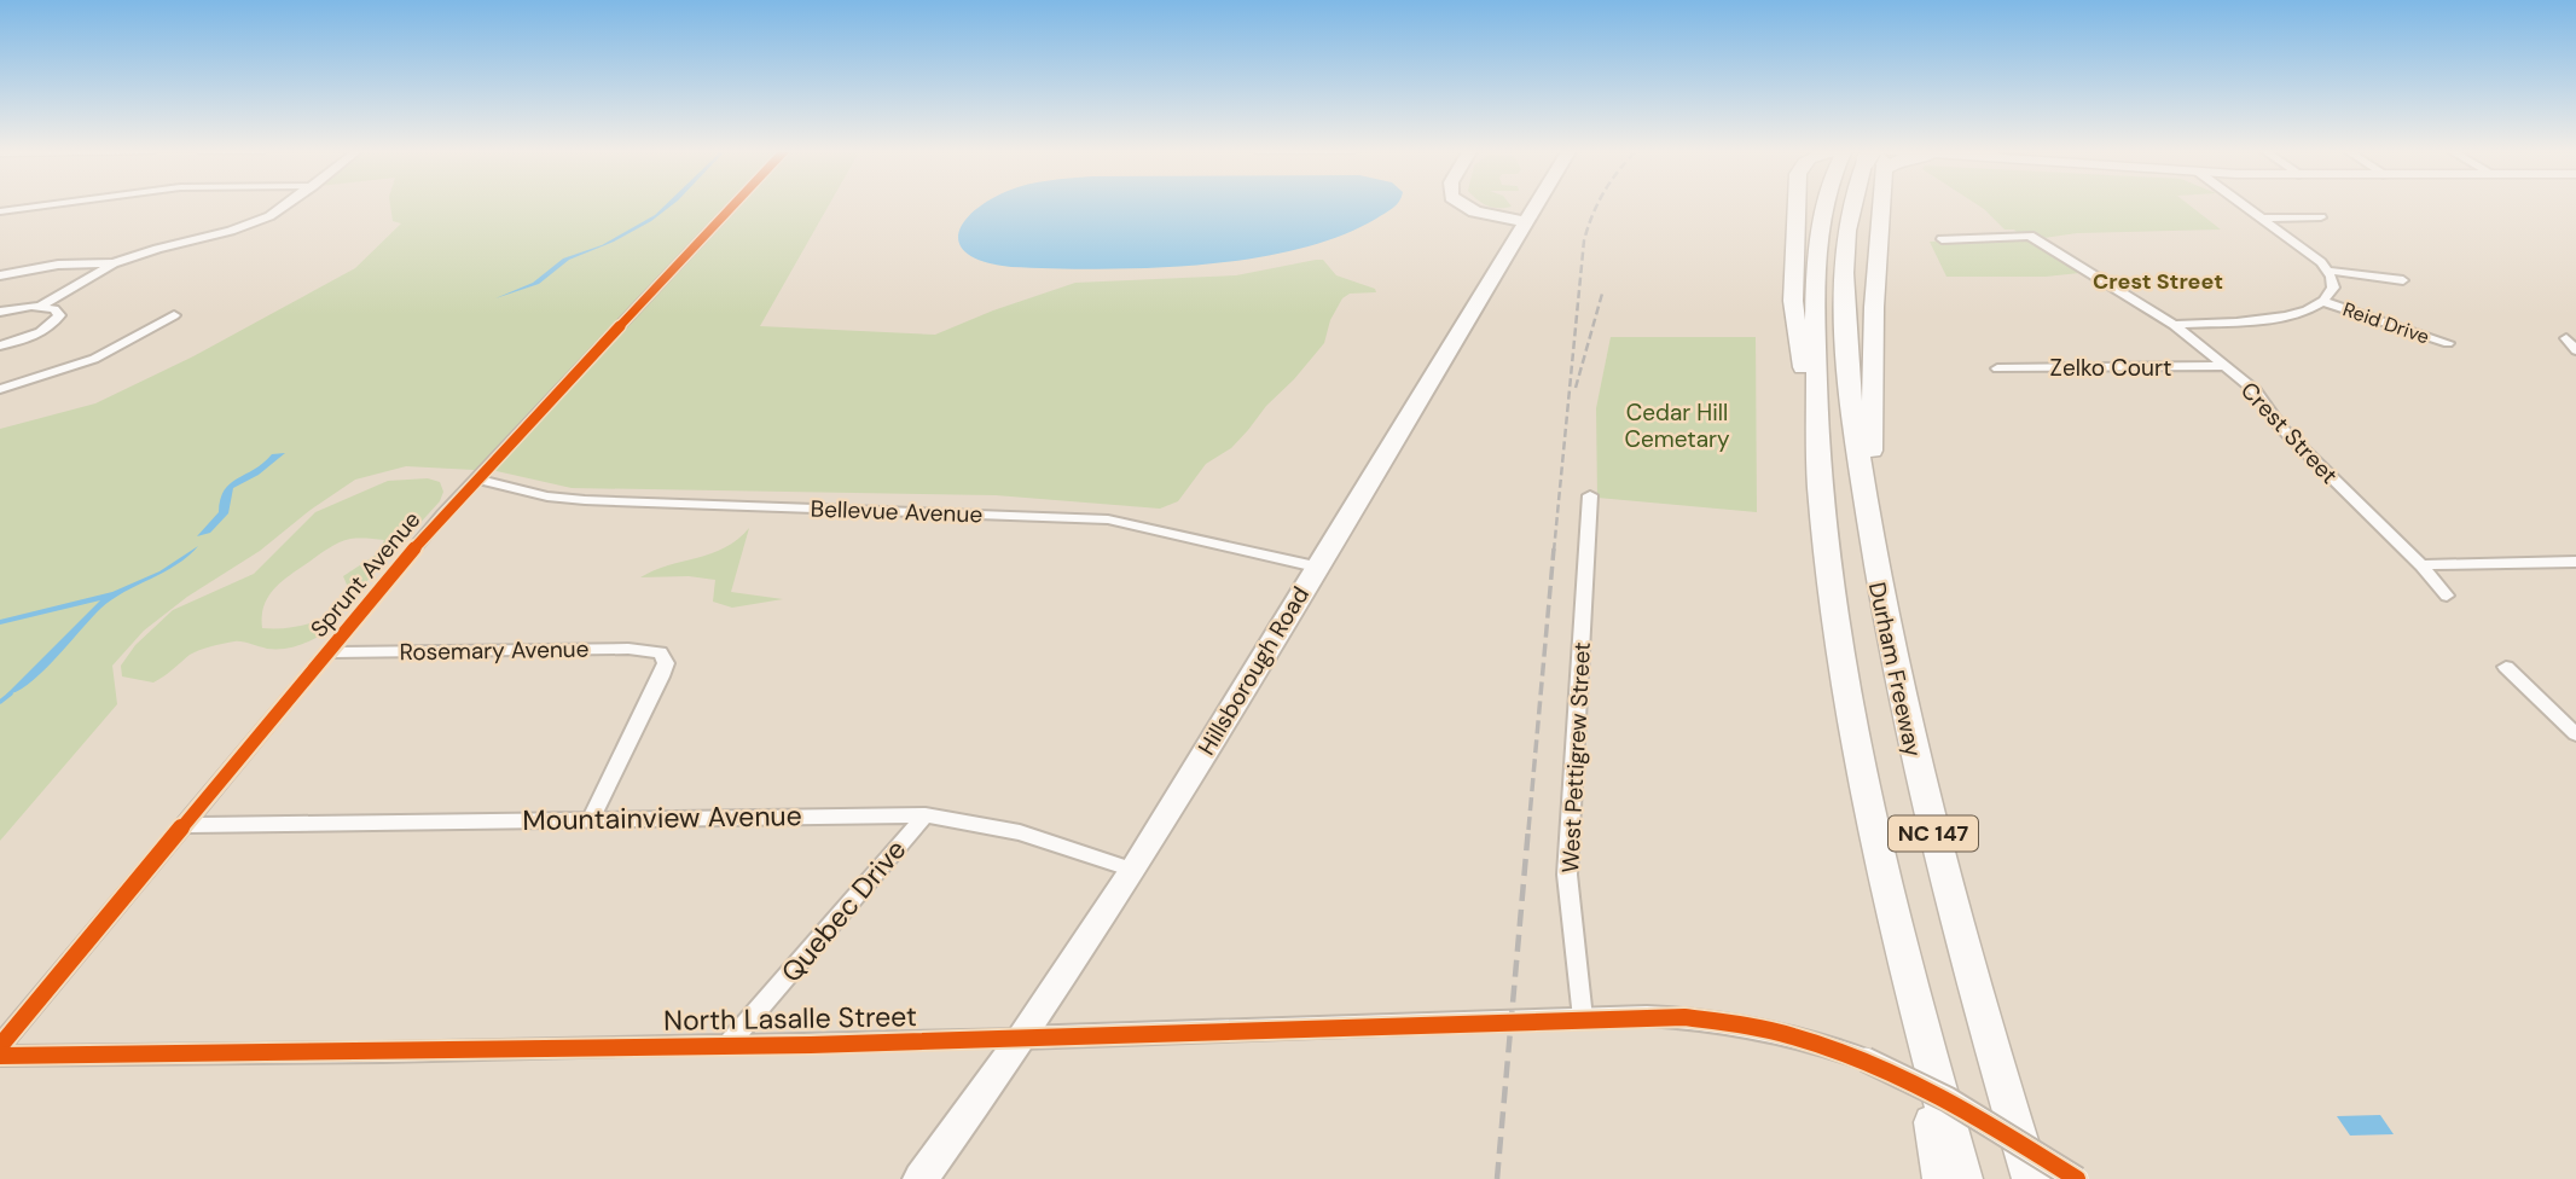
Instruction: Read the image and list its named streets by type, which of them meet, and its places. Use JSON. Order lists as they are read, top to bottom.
{
  "streets": {
    "highway": ["Durham Freeway", "NC 147"],
    "main road": ["Hillsborough Road"],
    "street": [
      "Reid Drive",
      "Zelko Court",
      "Crest Street",
      "Bellevue Avenue",
      "Sprunt Avenue",
      "Rosemary Avenue",
      "West Pettigrew Street",
      "Mountainview Avenue",
      "Quebec Drive",
      "North Lasalle Street"
    ]
  },
  "crossings": [
    ["Zelko Court", "Crest Street"],
    ["Bellevue Avenue", "Sprunt Avenue"],
    ["Bellevue Avenue", "Hillsborough Road"],
    ["Sprunt Avenue", "Rosemary Avenue"],
    ["Sprunt Avenue", "Mountainview Avenue"],
    ["Rosemary Avenue", "Mountainview Avenue"],
    ["Hillsborough Road", "Mountainview Avenue"],
    ["Hillsborough Road", "North Lasalle Street"],
    ["West Pettigrew Street", "North Lasalle Street"],
    ["Mountainview Avenue", "Quebec Drive"],
    ["Quebec Drive", "North Lasalle Street"]
  ],
  "districts": ["Crest Street"],
  "parks": ["Cedar Hill Cemetary"]
}
